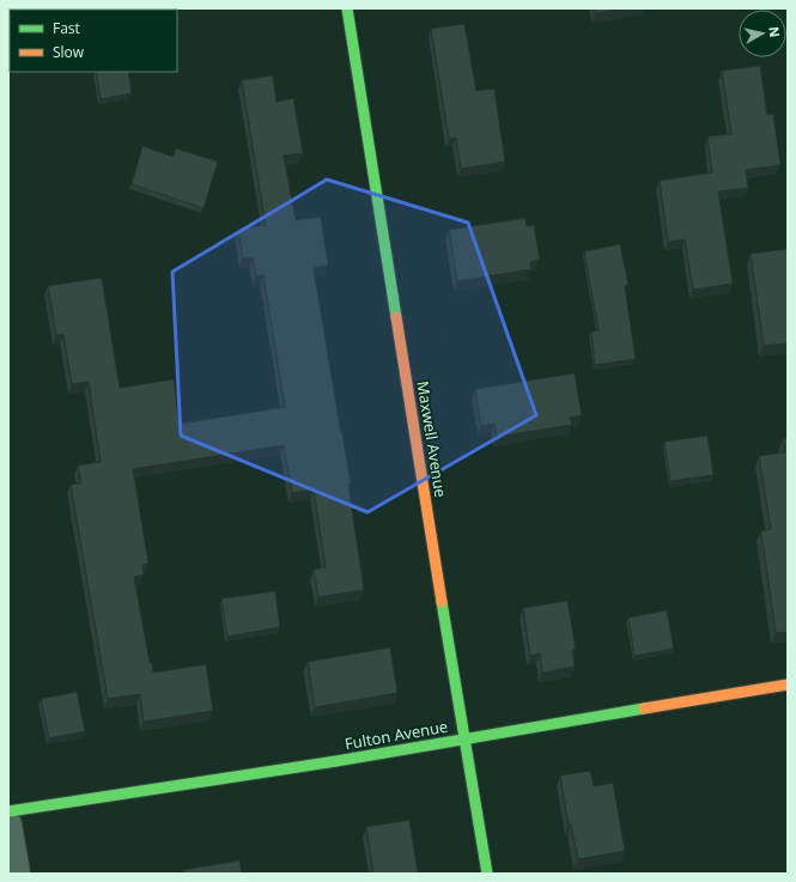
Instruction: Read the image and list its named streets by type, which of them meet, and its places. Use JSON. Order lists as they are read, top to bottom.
{
  "streets": {
    "street": ["Maxwell Avenue", "Fulton Avenue"]
  },
  "crossings": [
    ["Maxwell Avenue", "Fulton Avenue"]
  ],
  "legend": ["Fast", "Slow"],
  "north": "right"
}
